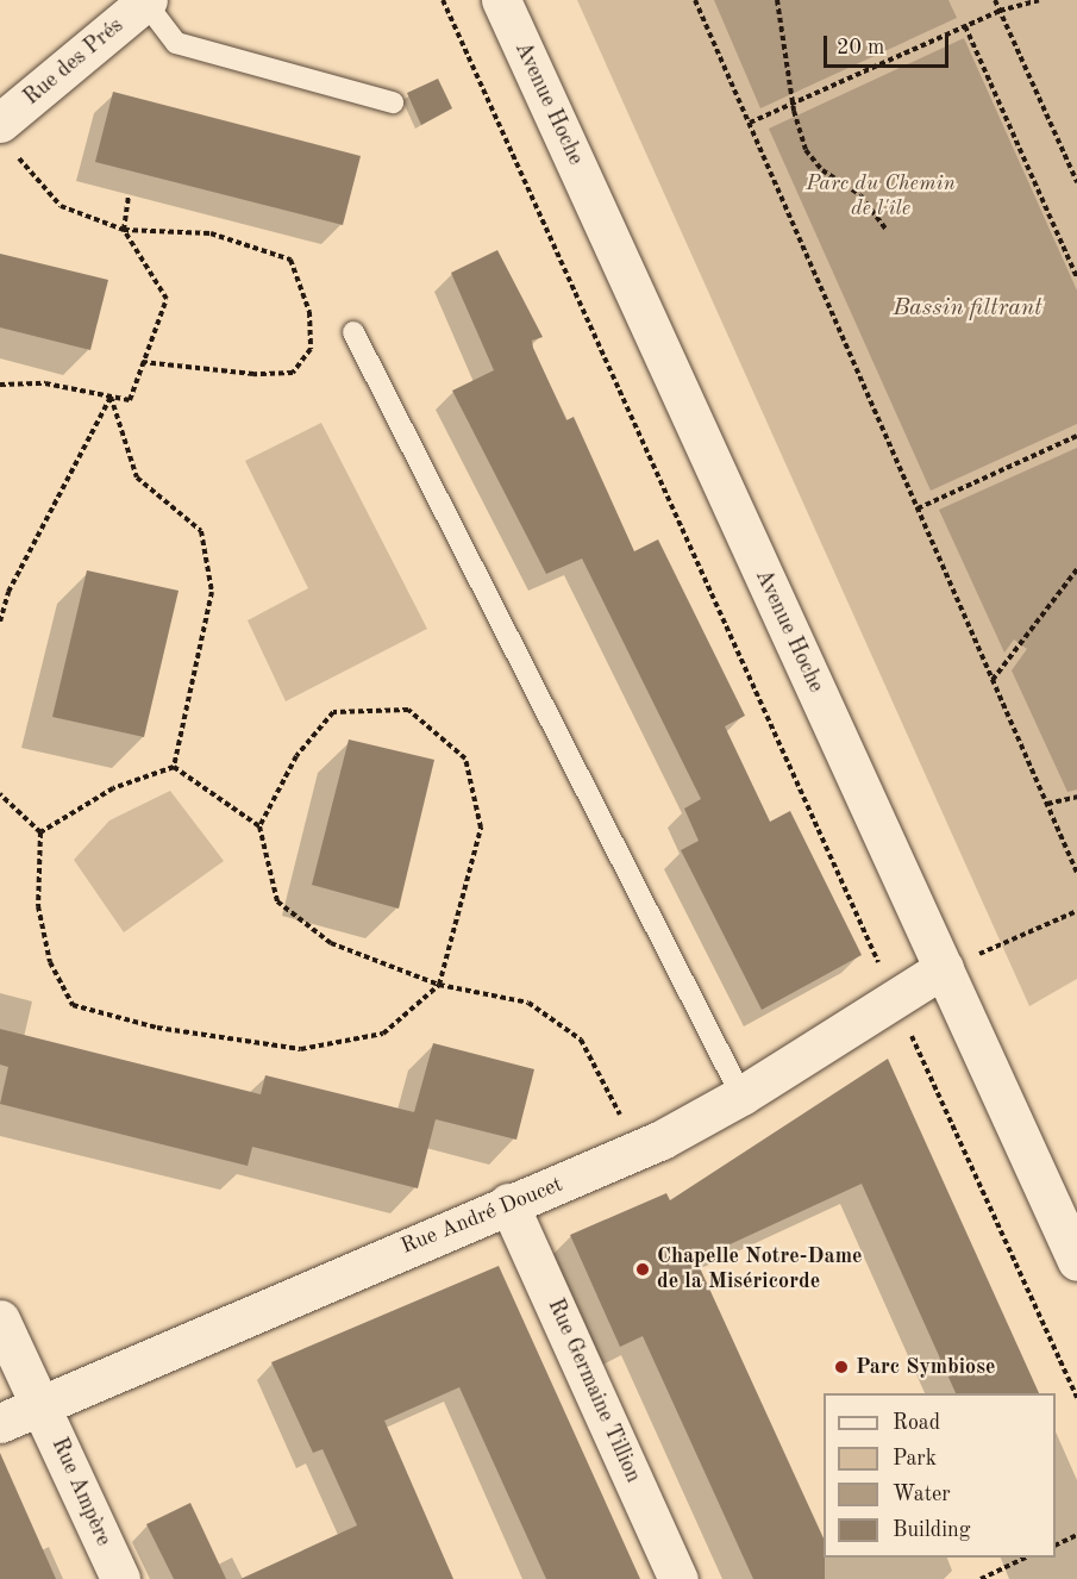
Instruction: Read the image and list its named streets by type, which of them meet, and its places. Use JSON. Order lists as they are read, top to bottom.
{
  "streets": {
    "street": [
      "Rue des Prés",
      "Avenue Hoche",
      "Rue André Doucet",
      "Rue Germaine Tillion",
      "Rue Ampère"
    ]
  },
  "crossings": [
    ["Avenue Hoche", "Rue André Doucet"],
    ["Rue André Doucet", "Rue Germaine Tillion"],
    ["Rue André Doucet", "Rue Ampère"]
  ],
  "water": ["Bassin filtrant"],
  "parks": ["Parc du Chemin de l'île"],
  "places": ["Chapelle Notre-Dame de la Miséricorde", "Parc Symbiose"],
  "legend": [
    "Road",
    "Park",
    "Water",
    "Building"
  ],
  "scale_bar": "20 m"
}
